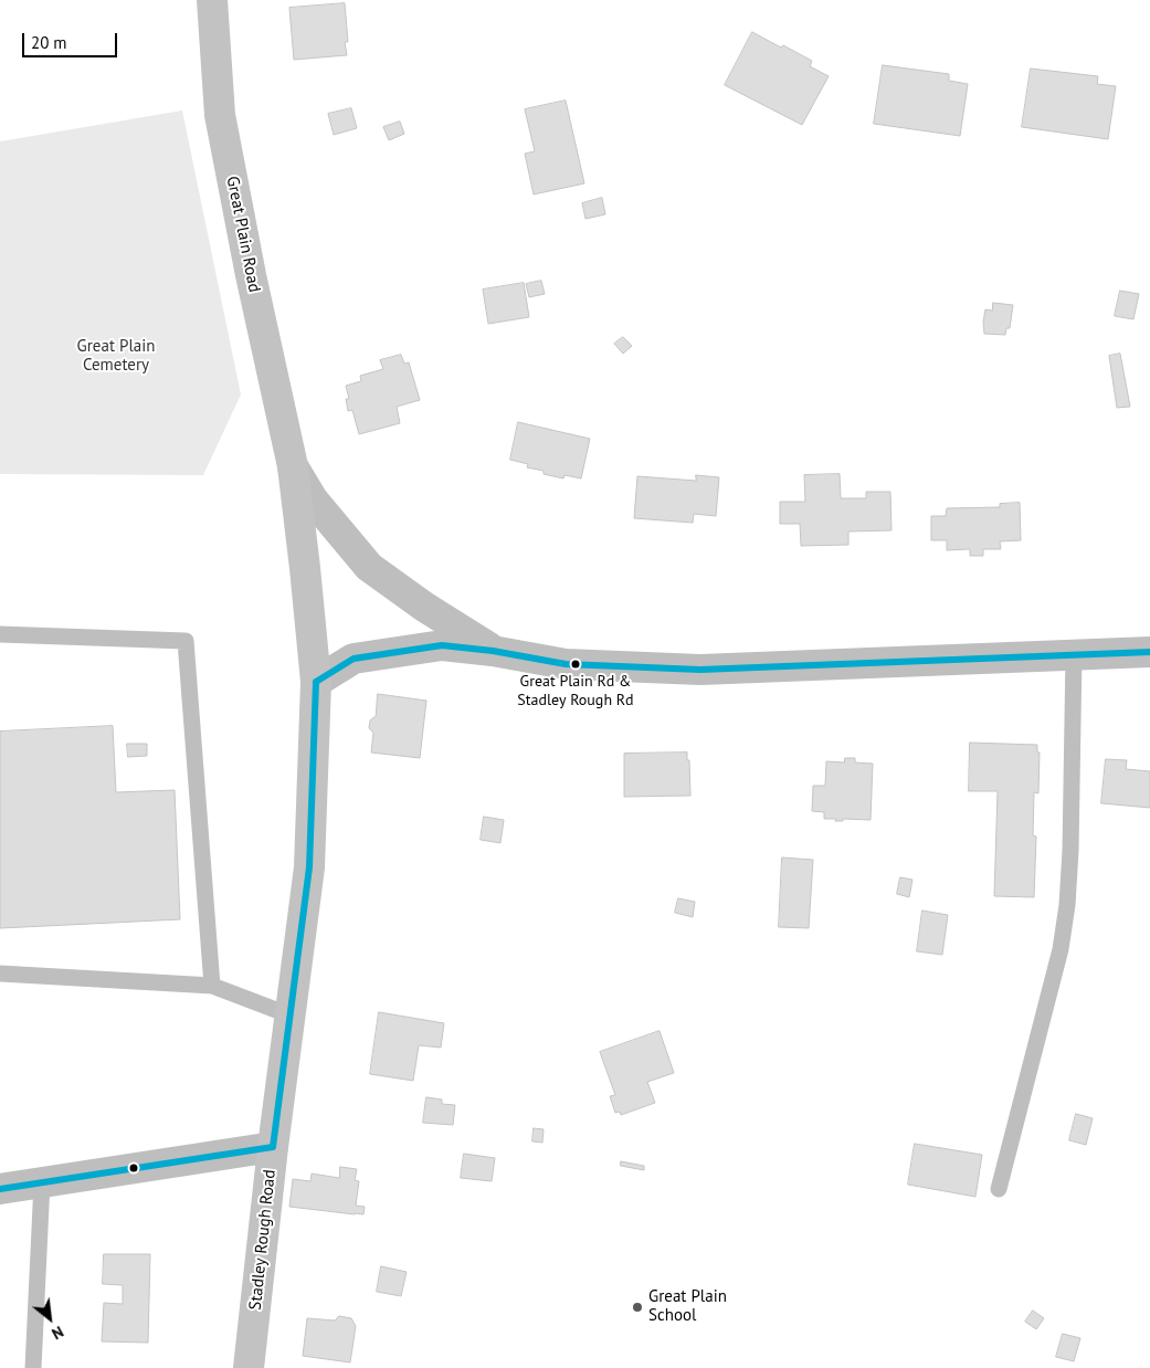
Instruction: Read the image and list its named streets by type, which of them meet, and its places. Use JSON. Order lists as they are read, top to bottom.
{
  "streets": {
    "main road": ["Great Plain Road", "Stadley Rough Road"]
  },
  "crossings": [
    ["Great Plain Road", "Stadley Rough Road"]
  ],
  "parks": ["Great Plain Cemetery"],
  "places": ["Great Plain Rd & Stadley Rough Rd", "Great Plain School"],
  "scale_bar": "20 m",
  "north": "bottom right"
}
